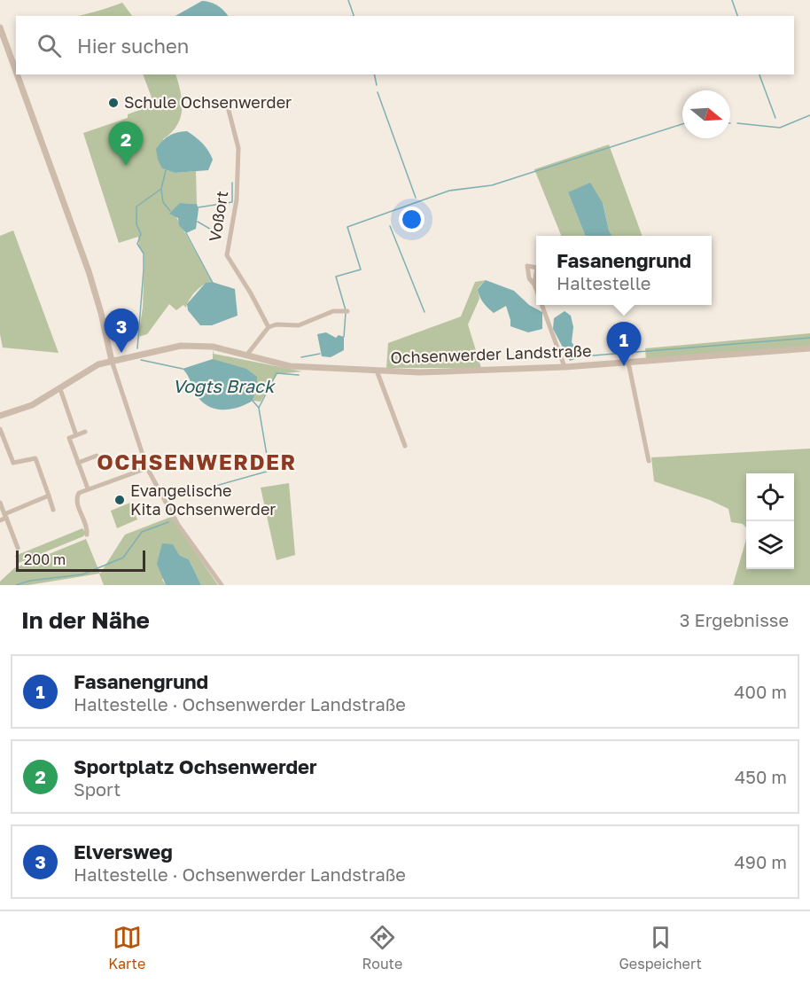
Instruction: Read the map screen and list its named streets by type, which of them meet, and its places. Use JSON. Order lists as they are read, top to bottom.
{
  "streets": {
    "street": ["Voßort", "Ochsenwerder Landstraße"]
  },
  "districts": ["OCHSENWERDER"],
  "water": ["Vogts Brack"],
  "places": ["Schule Ochsenwerder", "Evangelische Kita Ochsenwerder"],
  "scale_bar": "200 m",
  "north": "right",
  "page": {
    "search": "Hier suchen",
    "pins": ["2", "3", "1"],
    "popup": ["Fasanengrund", "Haltestelle"],
    "scale": "200 m",
    "heading": ["In der Nähe", "3 Ergebnisse"],
    "list": [
      {
        "mark": "1",
        "name": "Fasanengrund",
        "note": "Haltestelle · Ochsenwerder Landstraße",
        "value": "400 m"
      },
      {
        "mark": "2",
        "name": "Sportplatz Ochsenwerder",
        "note": "Sport",
        "value": "450 m"
      },
      {
        "mark": "3",
        "name": "Elversweg",
        "note": "Haltestelle · Ochsenwerder Landstraße",
        "value": "490 m"
      }
    ],
    "nav": ["Karte", "Route", "Gespeichert"]
  }
}
